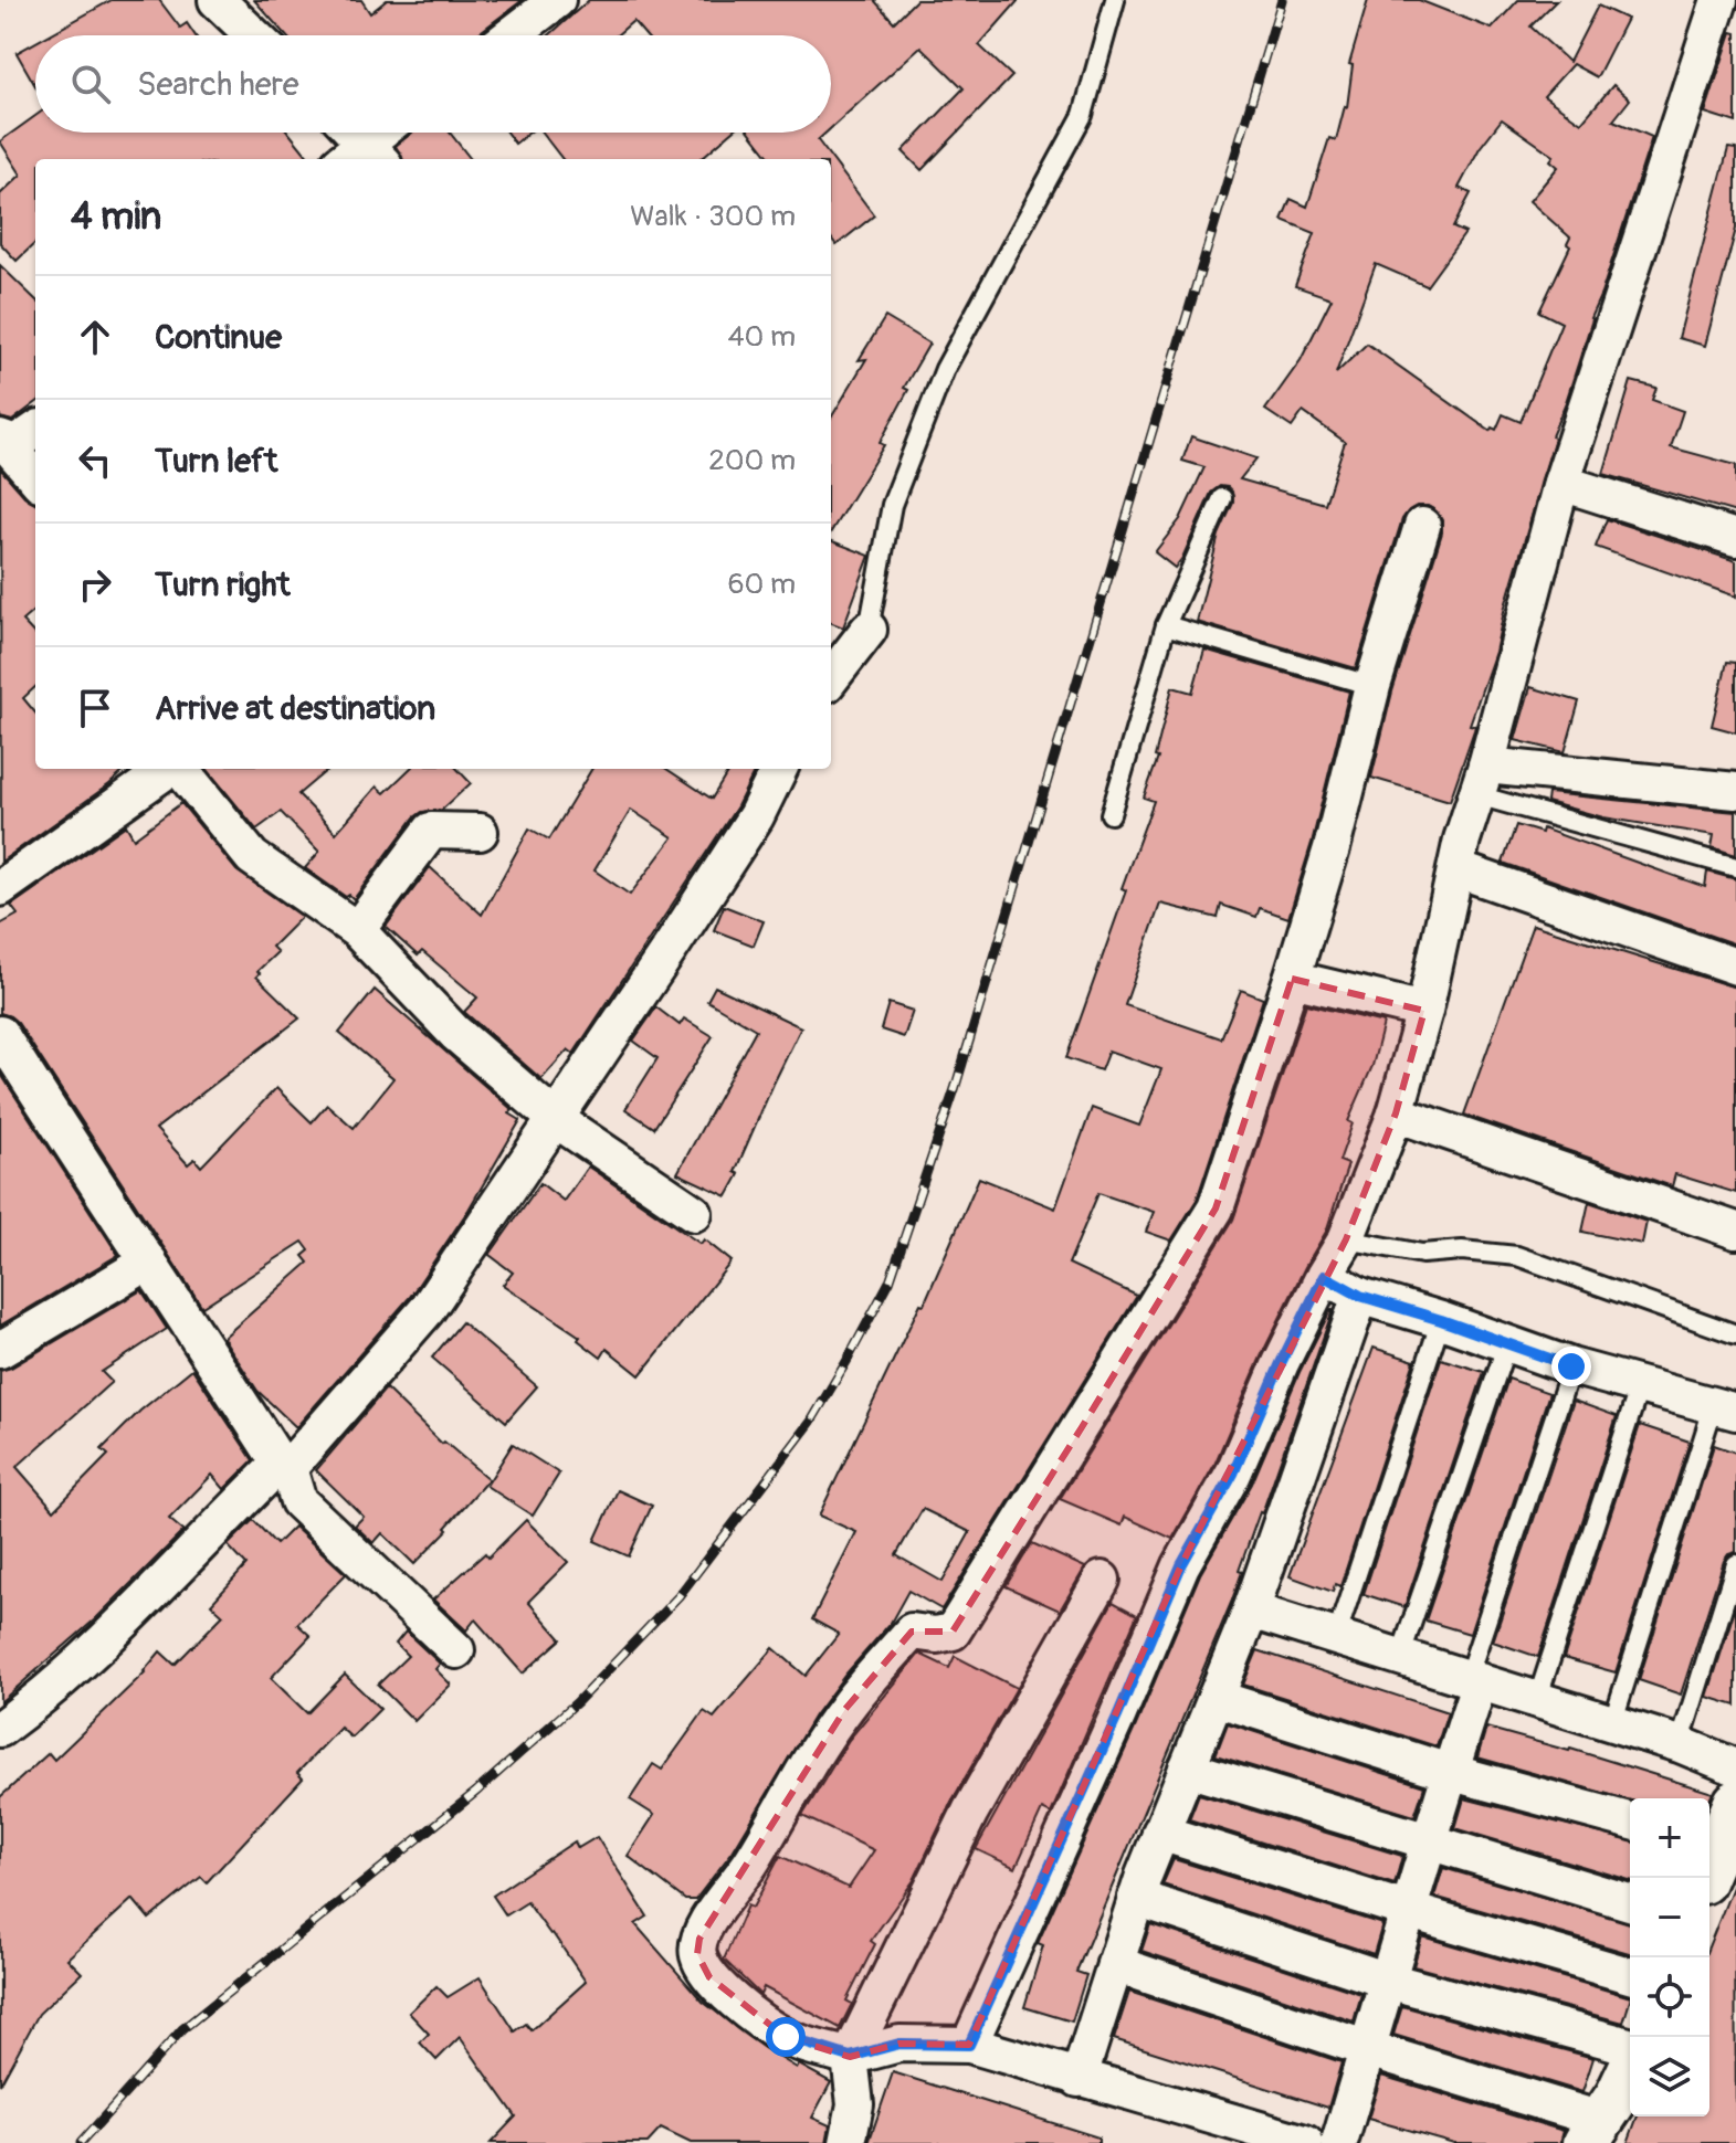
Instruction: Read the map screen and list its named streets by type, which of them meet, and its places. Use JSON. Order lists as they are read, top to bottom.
{
  "page": {
    "search": "Search here",
    "heading": ["4 min", "Walk · 300 m"],
    "list": [
      ["Continue", "40 m"],
      ["Turn left", "200 m"],
      ["Turn right", "60 m"],
      "Arrive at destination"
    ],
    "map_buttons": ["+", "−"]
  }
}
